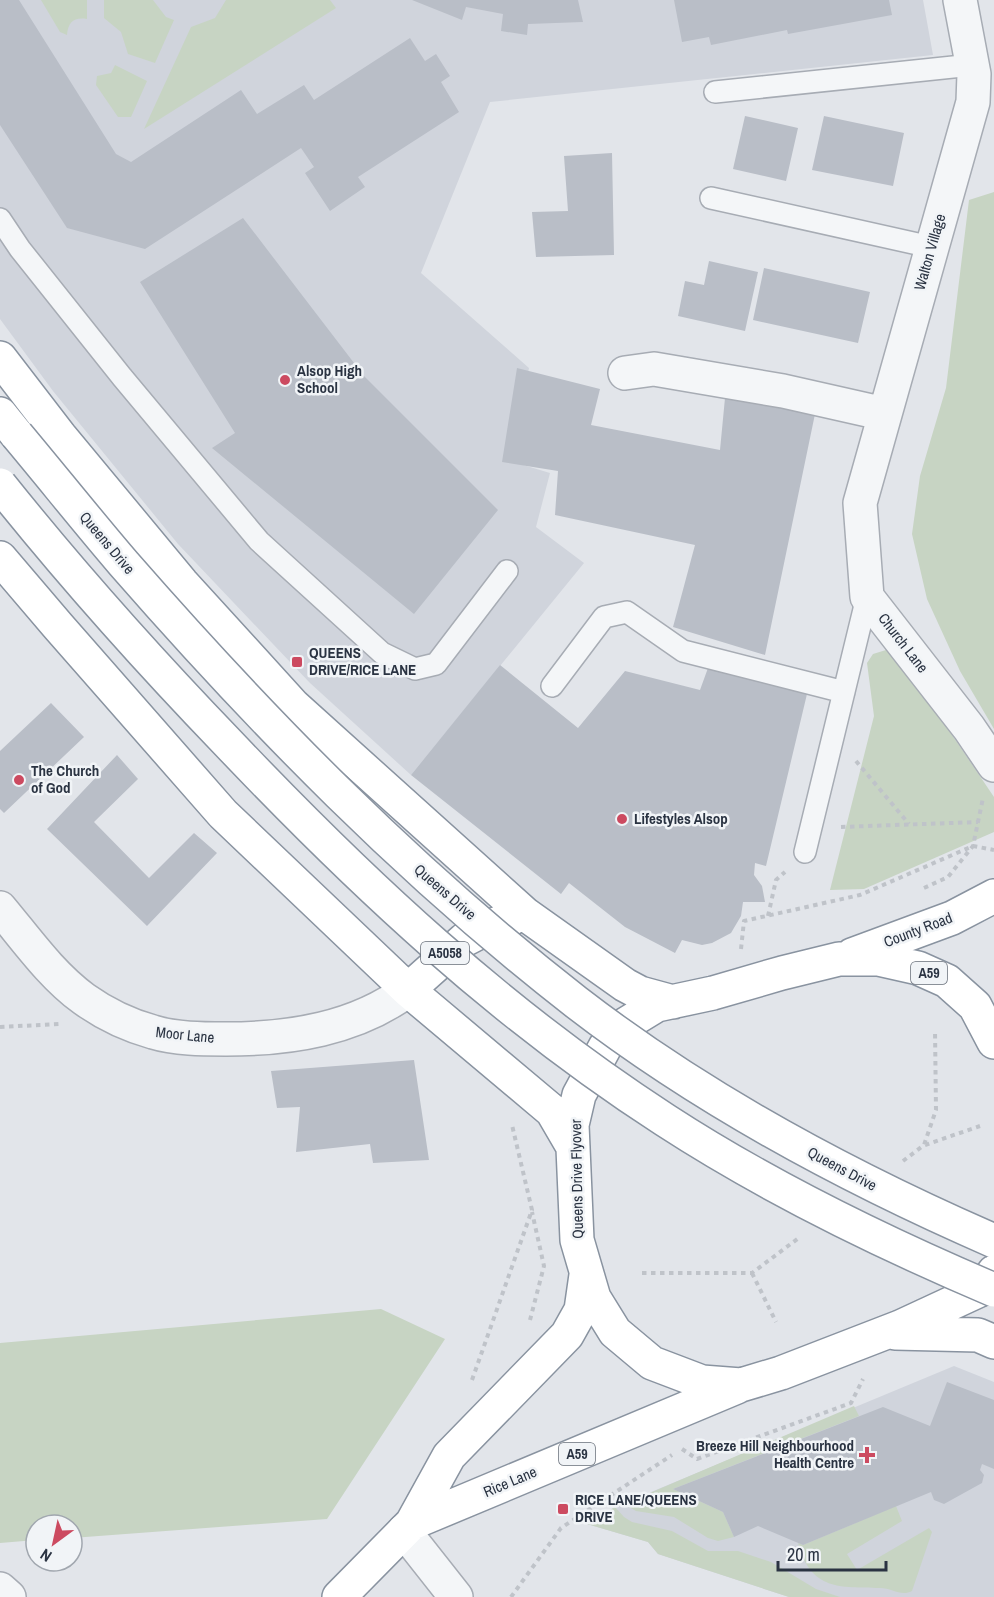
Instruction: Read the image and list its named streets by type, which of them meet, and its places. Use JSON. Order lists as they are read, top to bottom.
{
  "streets": {
    "highway": [
      "Queens Drive",
      "County Road",
      "A5058",
      "A59",
      "Queens Drive Flyover",
      "Rice Lane"
    ],
    "street": ["Walton Village", "Church Lane", "Moor Lane"]
  },
  "crossings": [
    ["Walton Village", "Church Lane"],
    ["County Road", "Queens Drive Flyover"],
    ["Queens Drive Flyover", "Rice Lane"]
  ],
  "places": {
    "other": ["Alsop High School", "The Church of God", "Lifestyles Alsop"],
    "transit": ["QUEENS DRIVE/RICE LANE", "RICE LANE/QUEENS DRIVE"],
    "health": ["Breeze Hill Neighbourhood Health Centre"]
  },
  "scale_bar": "20 m",
  "north": "bottom left"
}
